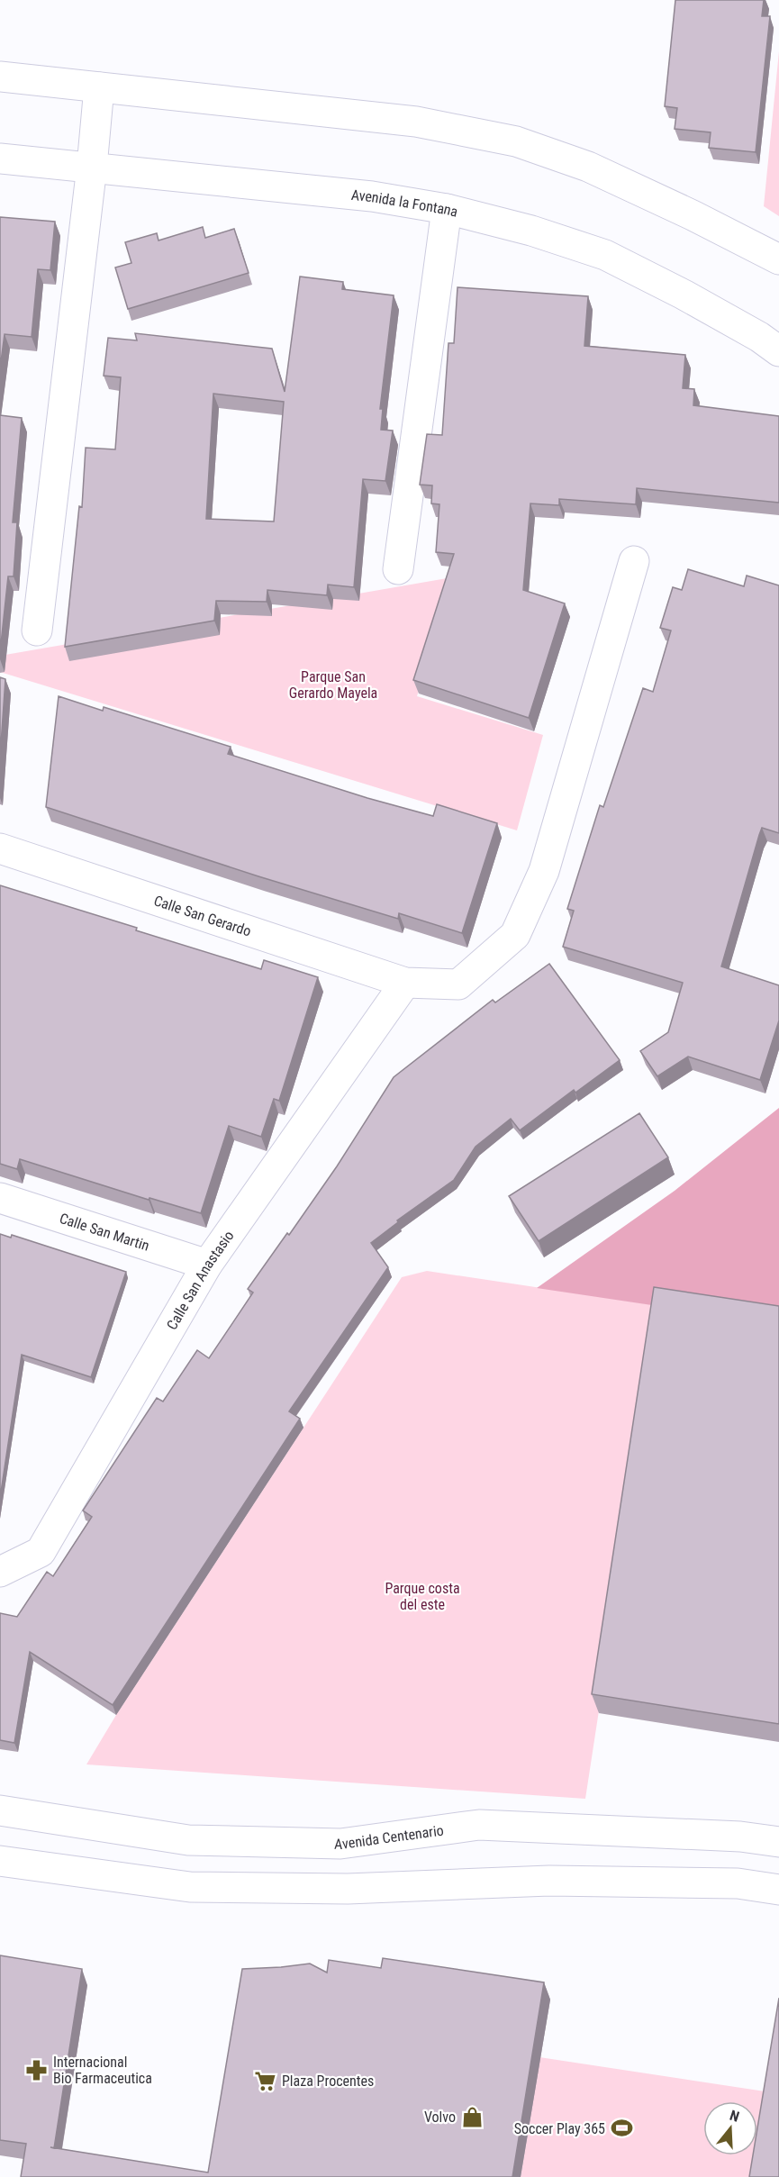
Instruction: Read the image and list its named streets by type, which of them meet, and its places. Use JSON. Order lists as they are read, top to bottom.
{
  "streets": {
    "street": [
      "Avenida la Fontana",
      "Calle San Gerardo",
      "Calle San Martin",
      "Calle San Anastasio",
      "Avenida Centenario"
    ]
  },
  "crossings": [
    ["Calle San Gerardo", "Calle San Anastasio"],
    ["Calle San Martin", "Calle San Anastasio"]
  ],
  "parks": ["Parque San Gerardo Mayela", "Parque costa del este"],
  "places": {
    "pharmacy": ["Internacional Bio Farmaceutica"],
    "supermarket": ["Plaza Procentes"],
    "shop": ["Volvo"],
    "sports": ["Soccer Play 365"]
  },
  "north": "top"
}
